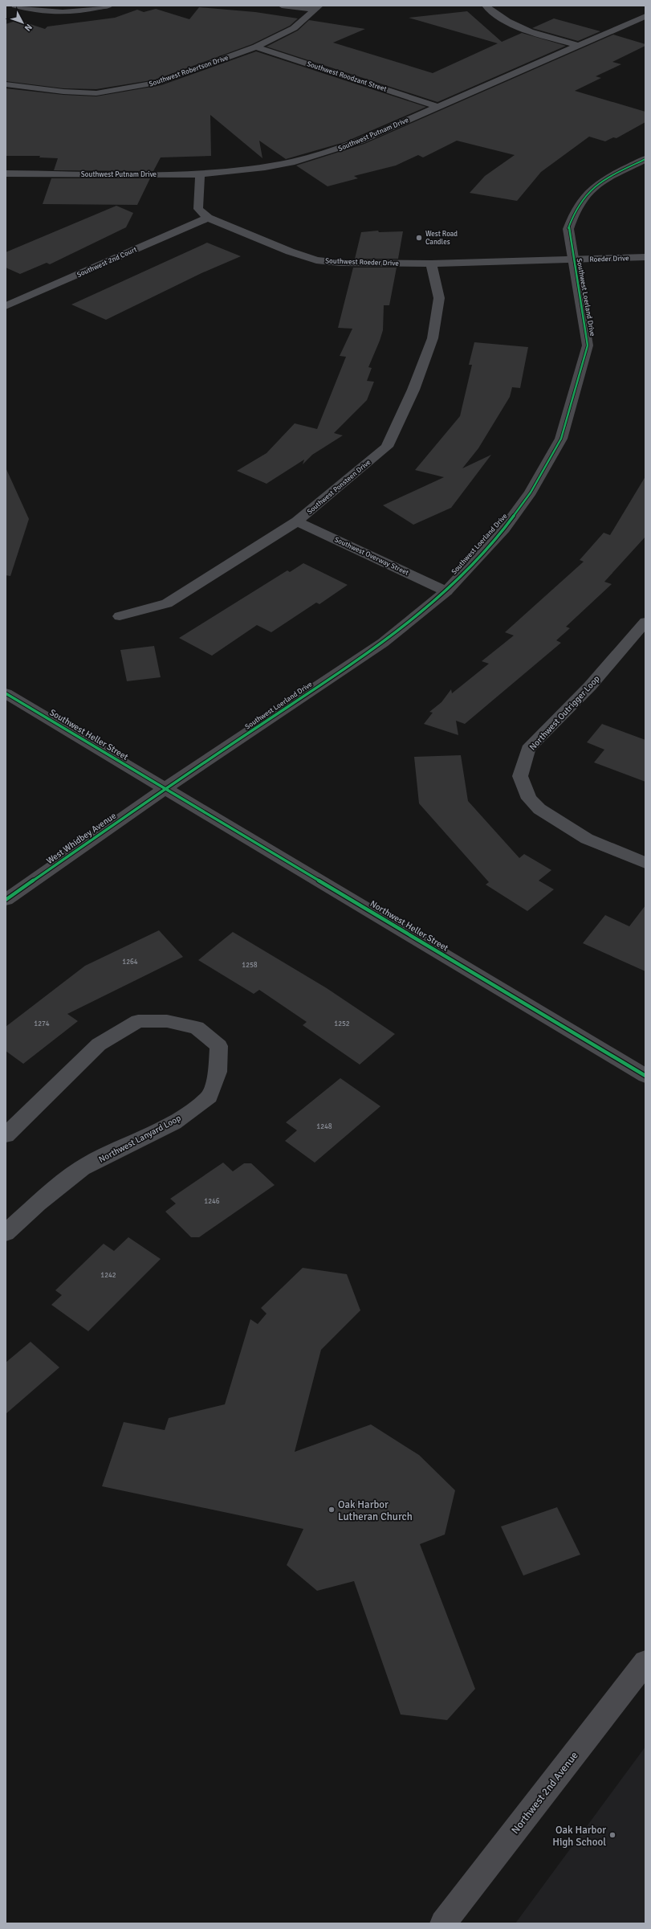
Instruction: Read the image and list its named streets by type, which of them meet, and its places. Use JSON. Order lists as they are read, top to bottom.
{
  "streets": {
    "street": [
      "Southwest Robertson Drive",
      "Southwest Roodzant Street",
      "Southwest Putnam Drive",
      "Roeder Drive",
      "Southwest 2nd Court",
      "Southwest Roeder Drive",
      "Southwest Loerland Drive",
      "Southwest Ponsteen Drive",
      "Southwest Overway Street",
      "Northwest Outrigger Loop",
      "Southwest Heller Street",
      "West Whidbey Avenue",
      "Northwest Heller Street",
      "Northwest Lanyard Loop",
      "Northwest 2nd Avenue"
    ]
  },
  "crossings": [
    ["Southwest Robertson Drive", "Southwest Roodzant Street"],
    ["Southwest Roodzant Street", "Southwest Putnam Drive"],
    ["Southwest Putnam Drive", "Southwest Roeder Drive"],
    ["Roeder Drive", "Southwest Roeder Drive"],
    ["Roeder Drive", "Southwest Loerland Drive"],
    ["Southwest 2nd Court", "Southwest Roeder Drive"],
    ["Southwest Roeder Drive", "Southwest Loerland Drive"],
    ["Southwest Roeder Drive", "Southwest Ponsteen Drive"],
    ["Southwest Loerland Drive", "Southwest Overway Street"],
    ["Southwest Loerland Drive", "Southwest Heller Street"],
    ["Southwest Loerland Drive", "West Whidbey Avenue"],
    ["Southwest Loerland Drive", "Northwest Heller Street"],
    ["Southwest Ponsteen Drive", "Southwest Overway Street"],
    ["Southwest Heller Street", "West Whidbey Avenue"],
    ["Southwest Heller Street", "Northwest Heller Street"],
    ["West Whidbey Avenue", "Northwest Heller Street"]
  ],
  "places": ["West Road Candles", "Oak Harbor Lutheran Church", "Oak Harbor High School"],
  "house_numbers": [
    "1264",
    "1258",
    "1274",
    "1252",
    "1248",
    "1246",
    "1242"
  ],
  "north": "bottom right"
}
